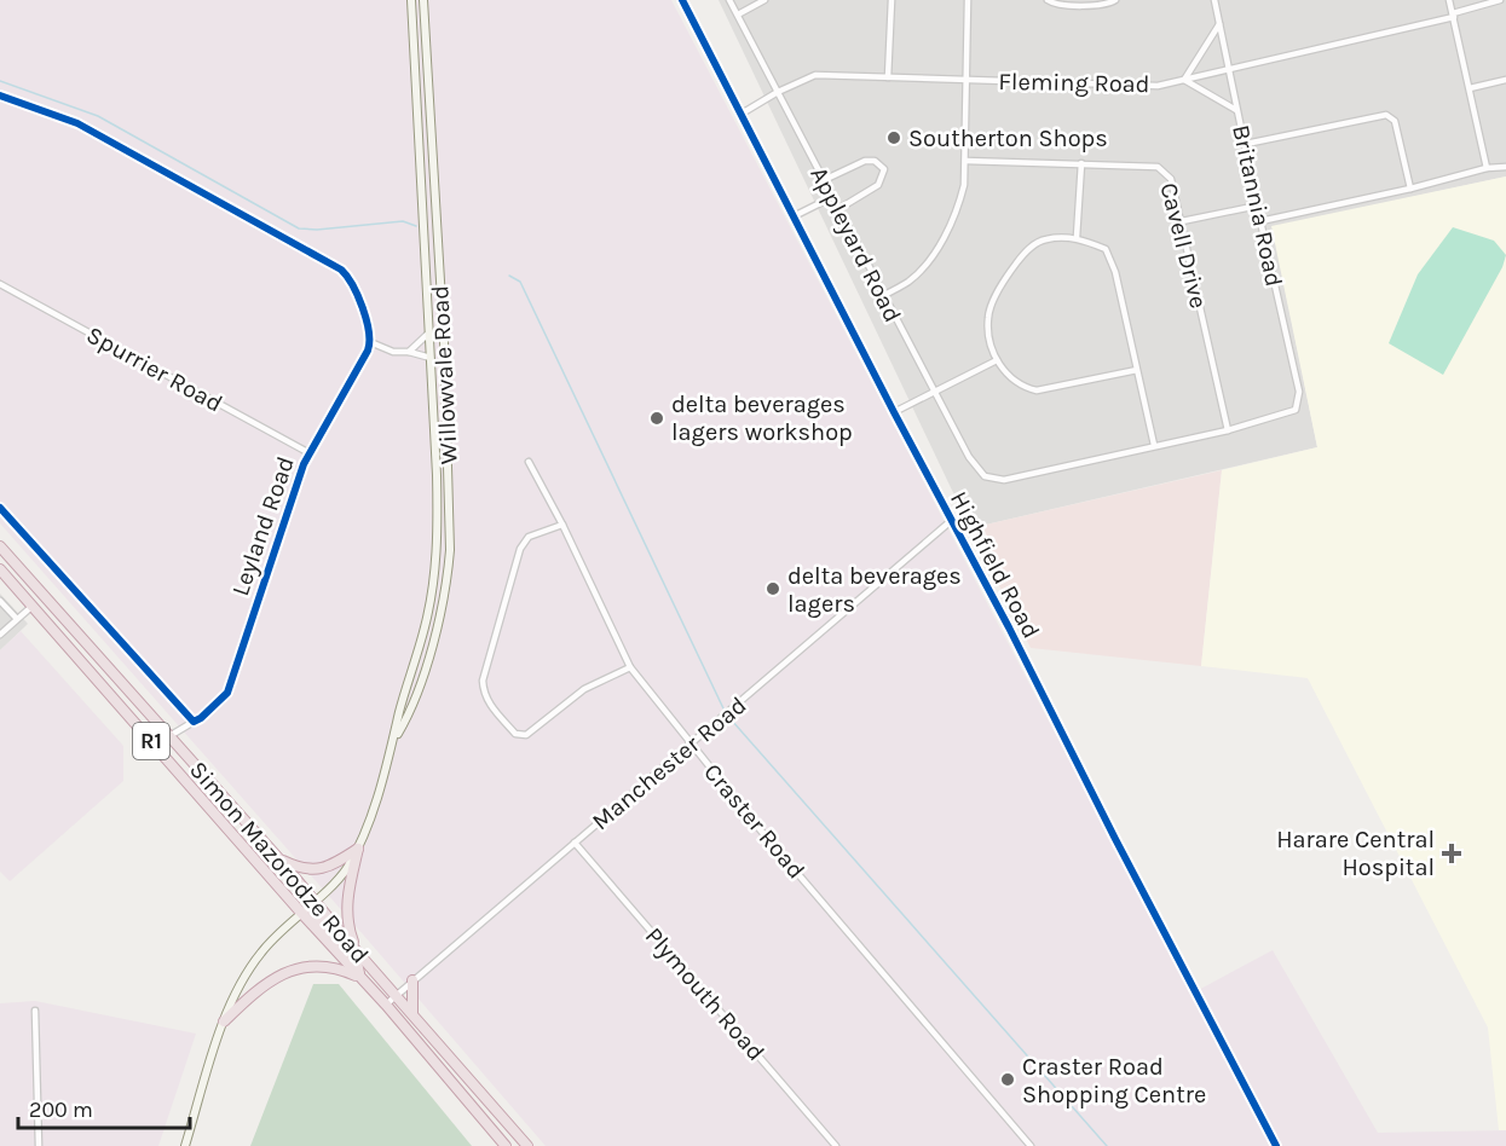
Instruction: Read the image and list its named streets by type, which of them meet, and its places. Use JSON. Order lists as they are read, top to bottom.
{
  "streets": {
    "highway": ["R1", "Simon Mazorodze Road"],
    "main road": ["Willowvale Road", "Highfield Road"],
    "street": [
      "Fleming Road",
      "Britannia Road",
      "Appleyard Road",
      "Cavell Drive",
      "Spurrier Road",
      "Leyland Road",
      "Manchester Road",
      "Craster Road",
      "Plymouth Road"
    ]
  },
  "crossings": [
    ["Fleming Road", "Britannia Road"],
    ["Fleming Road", "Appleyard Road"],
    ["Fleming Road", "Highfield Road"],
    ["Britannia Road", "Cavell Drive"],
    ["Spurrier Road", "Leyland Road"],
    ["Willowvale Road", "Simon Mazorodze Road"],
    ["Leyland Road", "Simon Mazorodze Road"],
    ["Highfield Road", "Manchester Road"],
    ["Manchester Road", "Craster Road"],
    ["Manchester Road", "Simon Mazorodze Road"],
    ["Manchester Road", "Plymouth Road"]
  ],
  "places": {
    "other": [
      "Southerton Shops",
      "delta beverages lagers workshop",
      "delta beverages lagers",
      "Craster Road Shopping Centre"
    ],
    "health": ["Harare Central Hospital"]
  },
  "scale_bar": "200 m"
}
